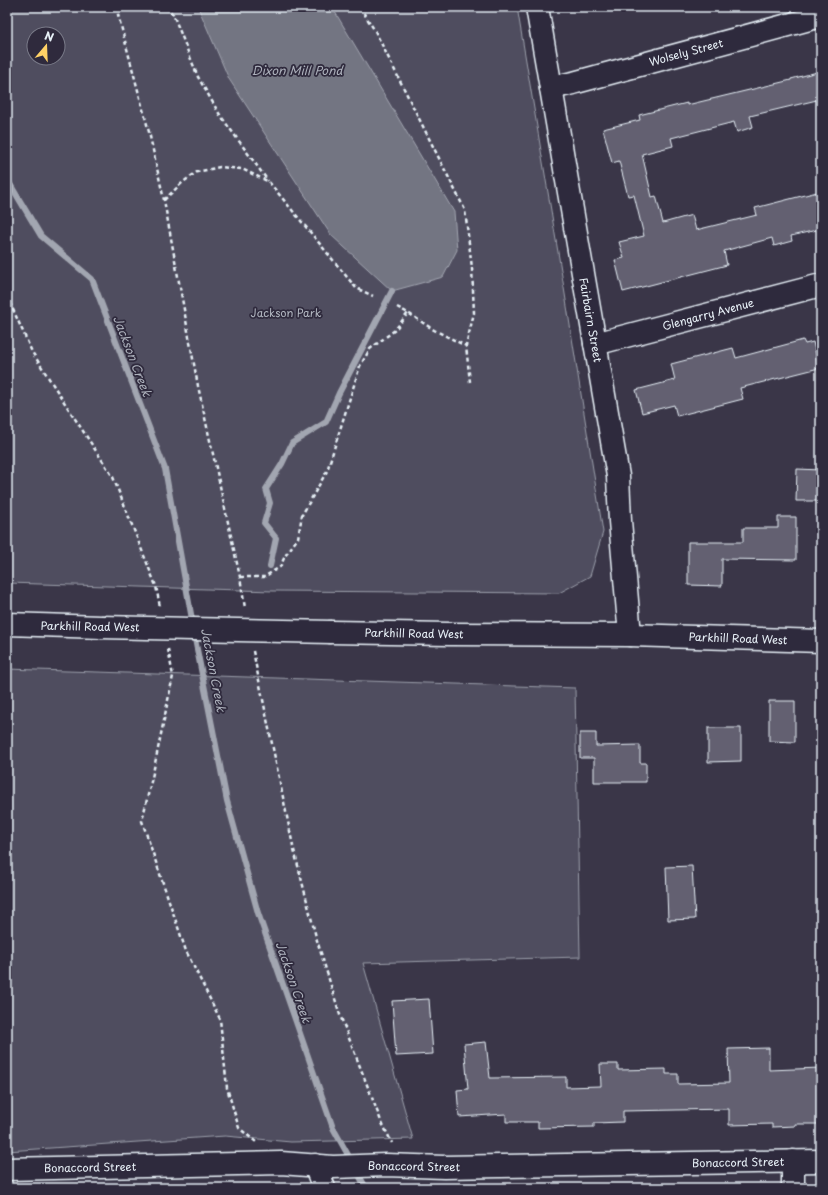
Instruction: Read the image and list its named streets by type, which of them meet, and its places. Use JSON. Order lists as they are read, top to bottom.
{
  "streets": {
    "main road": [
      "Wolsely Street",
      "Glengarry Avenue",
      "Fairbairn Street",
      "Parkhill Road West",
      "Bonaccord Street"
    ]
  },
  "crossings": [
    ["Wolsely Street", "Fairbairn Street"],
    ["Glengarry Avenue", "Fairbairn Street"],
    ["Fairbairn Street", "Parkhill Road West"]
  ],
  "water": ["Dixon Mill Pond", "Jackson Creek"],
  "parks": ["Jackson Park"],
  "north": "top"
}
